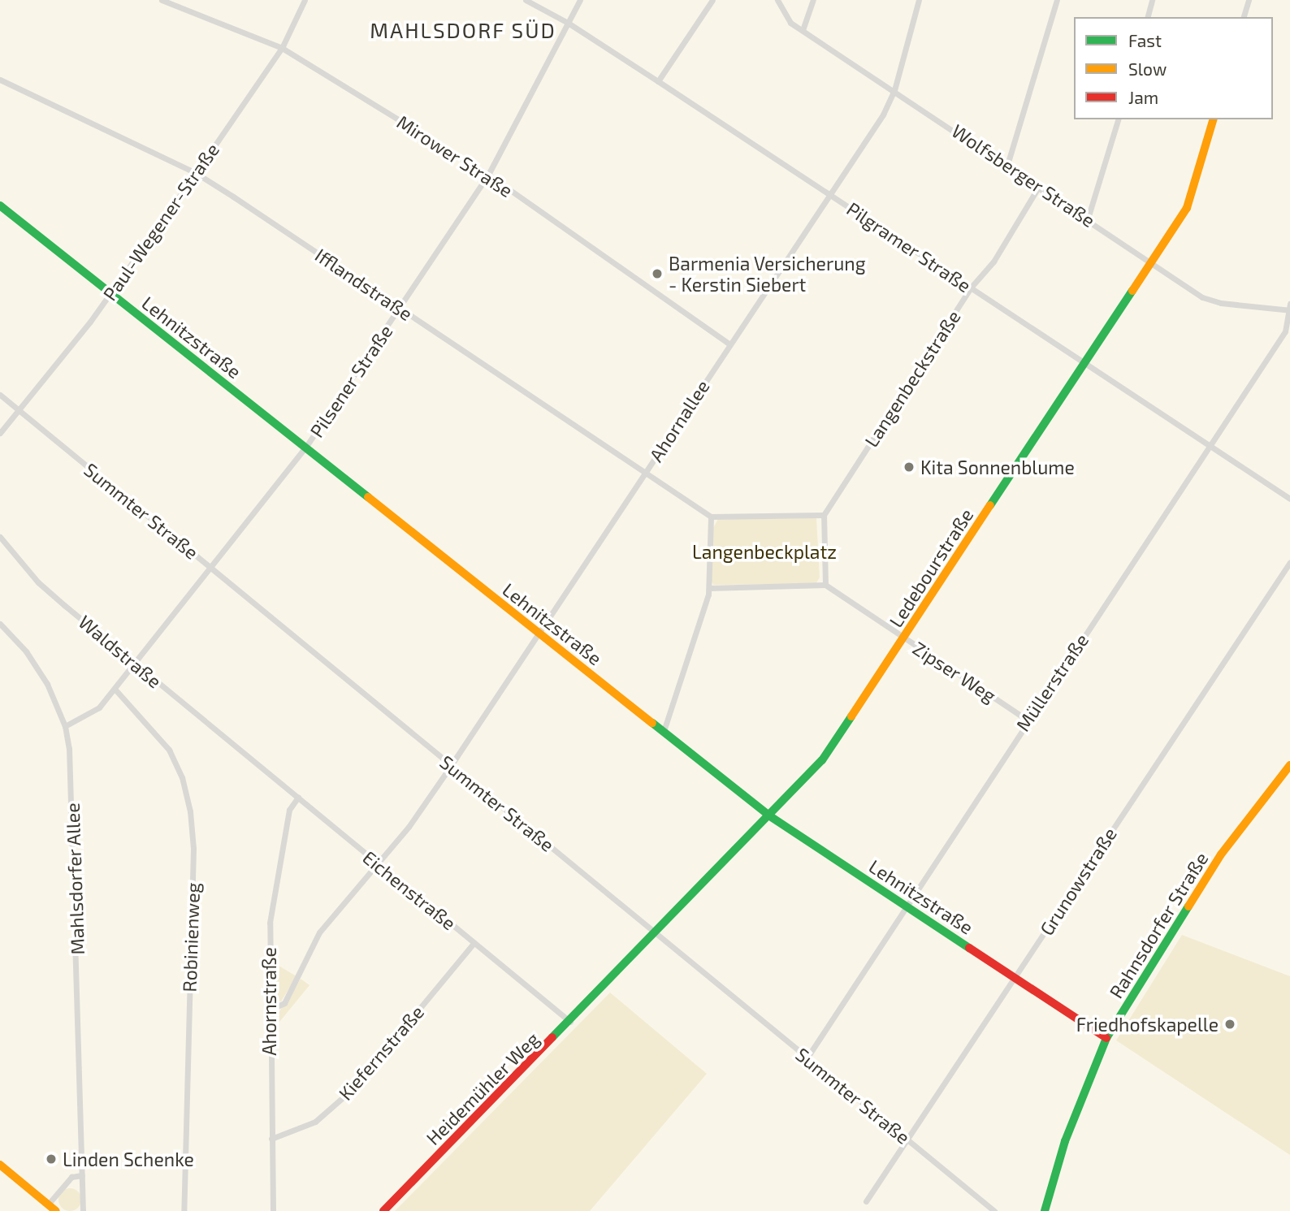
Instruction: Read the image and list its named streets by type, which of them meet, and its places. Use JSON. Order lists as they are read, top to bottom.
{
  "streets": {
    "street": [
      "Mirower Straße",
      "Wolfsberger Straße",
      "Paul-Wegener-Straße",
      "Pilgramer Straße",
      "Ifflandstraße",
      "Lehnitzstraße",
      "Langenbeckstraße",
      "Pilsener Straße",
      "Ahornallee",
      "Summter Straße",
      "Ledebourstraße",
      "Waldstraße",
      "Zipser Weg",
      "Müllerstraße",
      "Mahlsdorfer Allee",
      "Grunowstraße",
      "Eichenstraße",
      "Rahnsdorfer Straße",
      "Robinienweg",
      "Ahornstraße",
      "Kiefernstraße",
      "Heidemühler Weg"
    ]
  },
  "crossings": [
    ["Mirower Straße", "Paul-Wegener-Straße"],
    ["Mirower Straße", "Pilsener Straße"],
    ["Mirower Straße", "Ahornallee"],
    ["Wolfsberger Straße", "Langenbeckstraße"],
    ["Wolfsberger Straße", "Ahornallee"],
    ["Wolfsberger Straße", "Ledebourstraße"],
    ["Wolfsberger Straße", "Müllerstraße"],
    ["Paul-Wegener-Straße", "Ifflandstraße"],
    ["Paul-Wegener-Straße", "Lehnitzstraße"],
    ["Paul-Wegener-Straße", "Summter Straße"],
    ["Pilgramer Straße", "Langenbeckstraße"],
    ["Pilgramer Straße", "Pilsener Straße"],
    ["Pilgramer Straße", "Ahornallee"],
    ["Pilgramer Straße", "Ledebourstraße"],
    ["Pilgramer Straße", "Müllerstraße"],
    ["Ifflandstraße", "Pilsener Straße"],
    ["Ifflandstraße", "Ahornallee"],
    ["Lehnitzstraße", "Pilsener Straße"],
    ["Lehnitzstraße", "Ahornallee"],
    ["Lehnitzstraße", "Ledebourstraße"],
    ["Lehnitzstraße", "Müllerstraße"],
    ["Lehnitzstraße", "Grunowstraße"],
    ["Lehnitzstraße", "Rahnsdorfer Straße"],
    ["Pilsener Straße", "Summter Straße"],
    ["Pilsener Straße", "Waldstraße"],
    ["Ahornallee", "Summter Straße"],
    ["Ahornallee", "Eichenstraße"],
    ["Ahornallee", "Ahornstraße"],
    ["Summter Straße", "Ledebourstraße"],
    ["Summter Straße", "Müllerstraße"],
    ["Summter Straße", "Grunowstraße"],
    ["Ledebourstraße", "Zipser Weg"],
    ["Ledebourstraße", "Heidemühler Weg"],
    ["Waldstraße", "Eichenstraße"],
    ["Zipser Weg", "Müllerstraße"],
    ["Eichenstraße", "Ahornstraße"],
    ["Eichenstraße", "Kiefernstraße"],
    ["Eichenstraße", "Heidemühler Weg"],
    ["Ahornstraße", "Kiefernstraße"]
  ],
  "districts": ["MAHLSDORF SÜD"],
  "parks": ["Langenbeckplatz"],
  "places": [
    "Barmenia Versicherung - Kerstin Siebert",
    "Kita Sonnenblume",
    "Friedhofskapelle",
    "Linden Schenke"
  ],
  "legend": ["Fast", "Slow", "Jam"]
}
